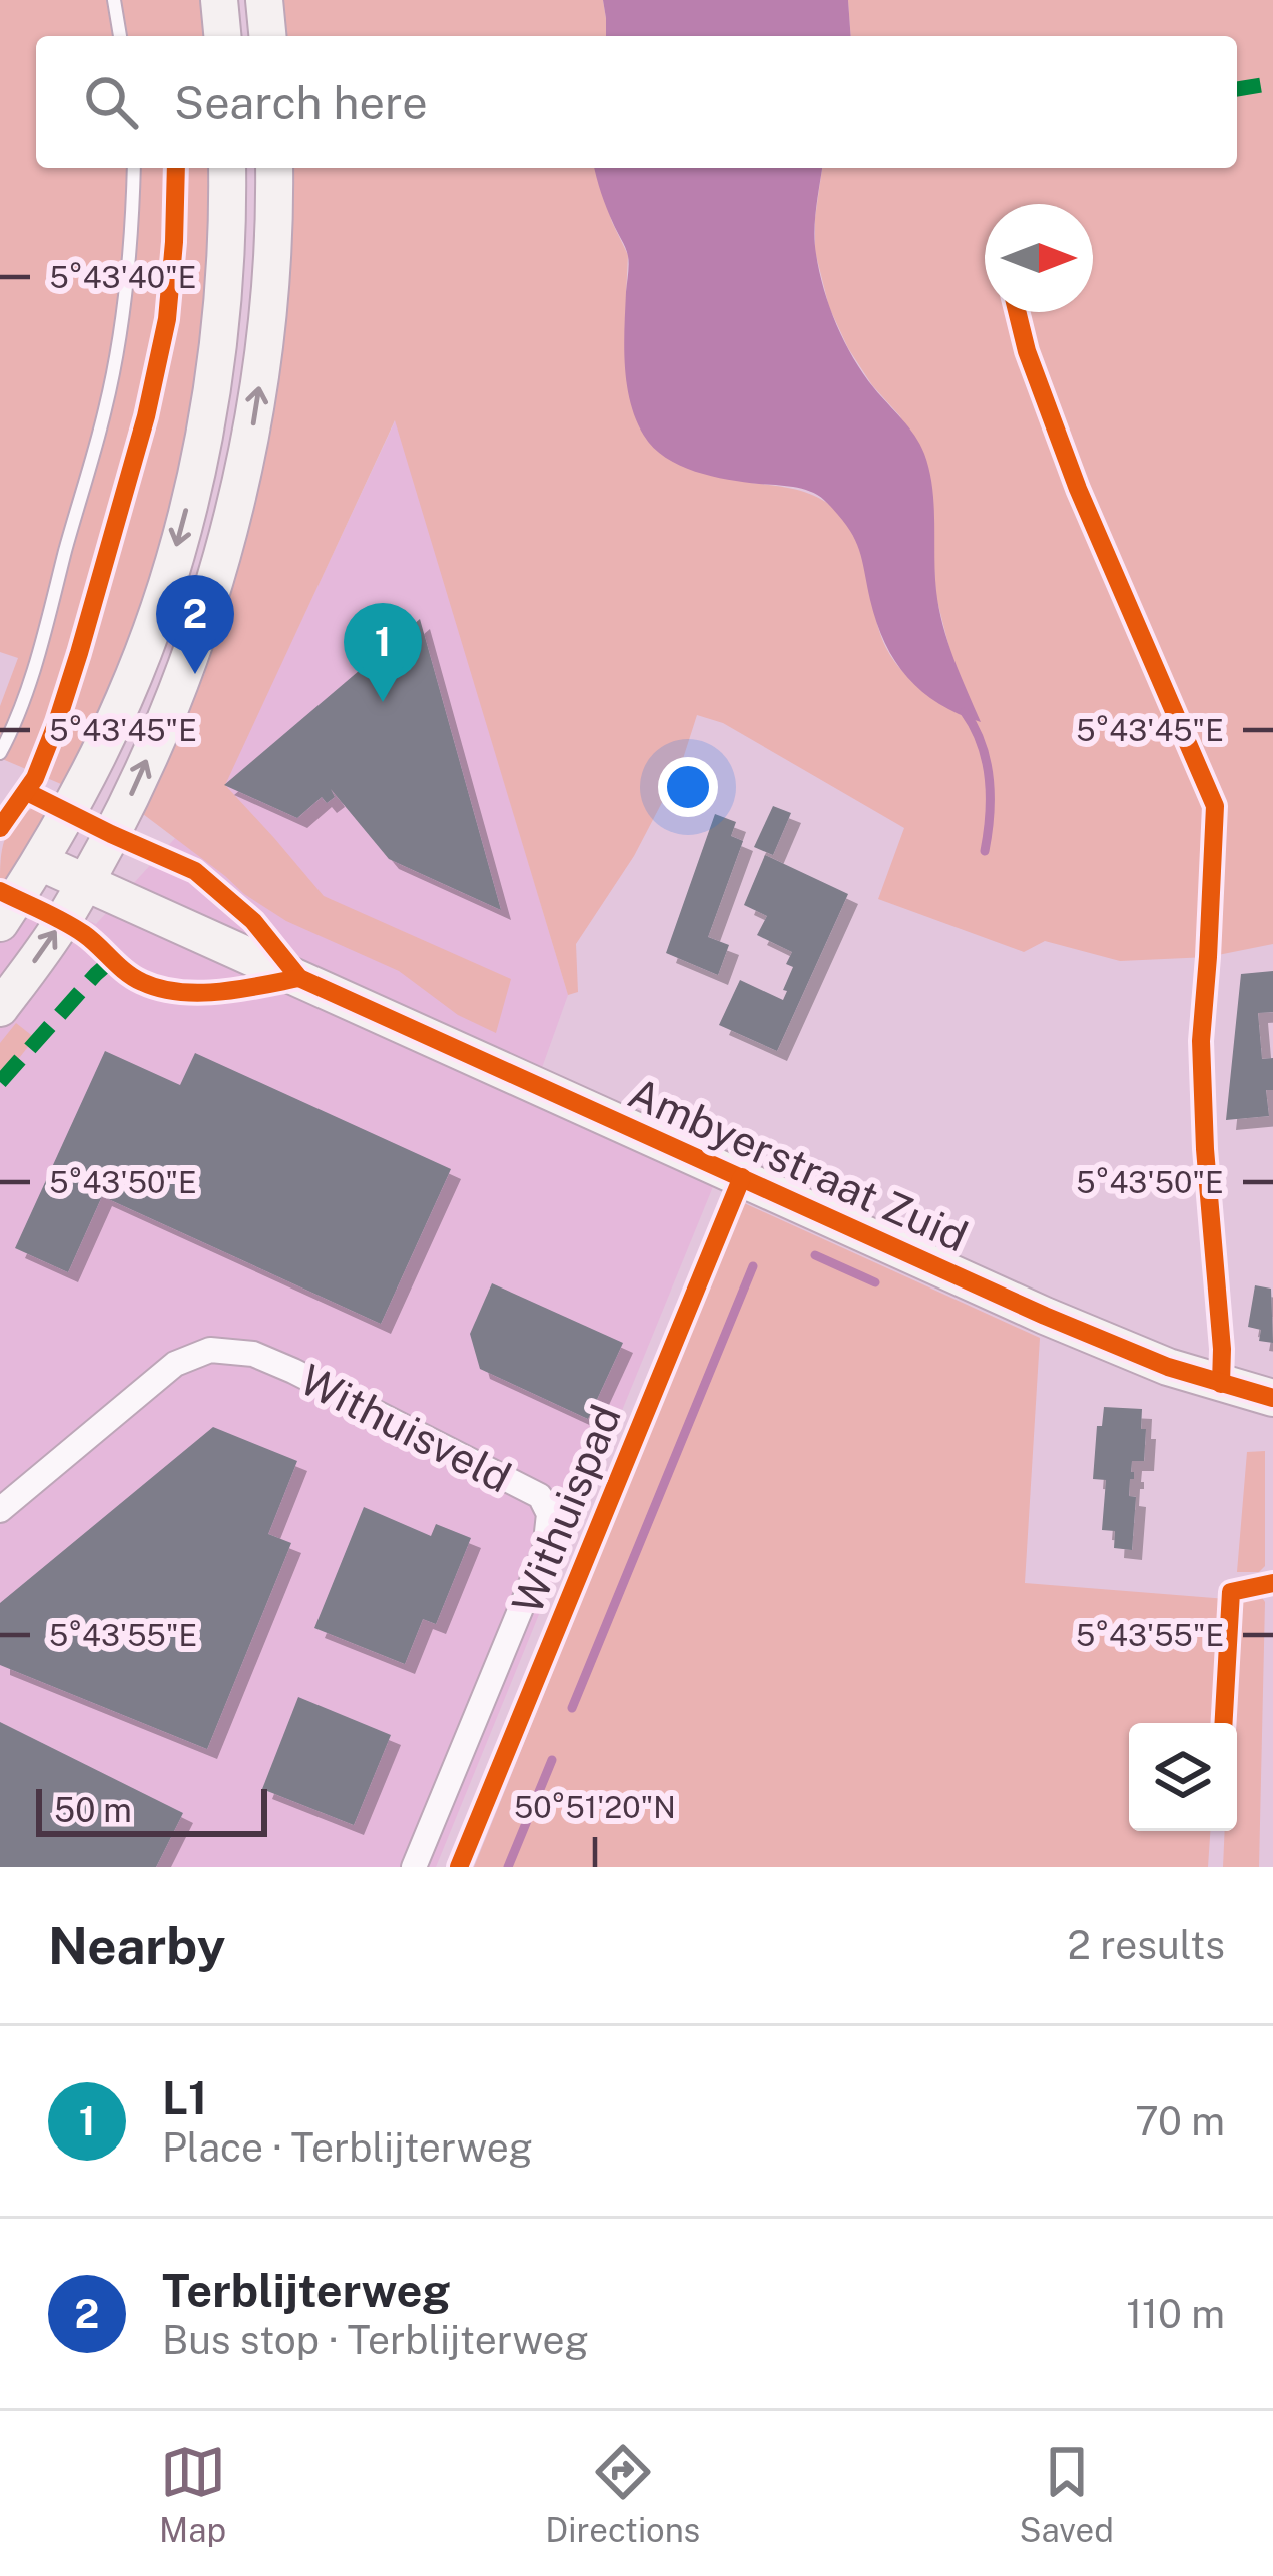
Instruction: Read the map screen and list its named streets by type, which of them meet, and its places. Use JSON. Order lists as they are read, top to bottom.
{
  "streets": {
    "main road": ["Ambyerstraat Zuid"],
    "street": ["Withuisveld"],
    "cycle path": ["Withuispad"]
  },
  "scale_bar": "50 m",
  "north": "right",
  "page": {
    "search": "Search here",
    "pins": ["2", "1"],
    "scale": "50 m",
    "heading": ["Nearby", "2 results"],
    "list": [
      {
        "mark": "1",
        "name": "L1",
        "note": "Place · Terblijterweg",
        "value": "70 m"
      },
      {
        "mark": "2",
        "name": "Terblijterweg",
        "note": "Bus stop · Terblijterweg",
        "value": "110 m"
      }
    ],
    "nav": ["Map", "Directions", "Saved"]
  },
  "coordinates": [
    "5°43'40\"E",
    "5°43'45\"E",
    "5°43'50\"E",
    "5°43'55\"E",
    "50°51'20\"N"
  ]
}
